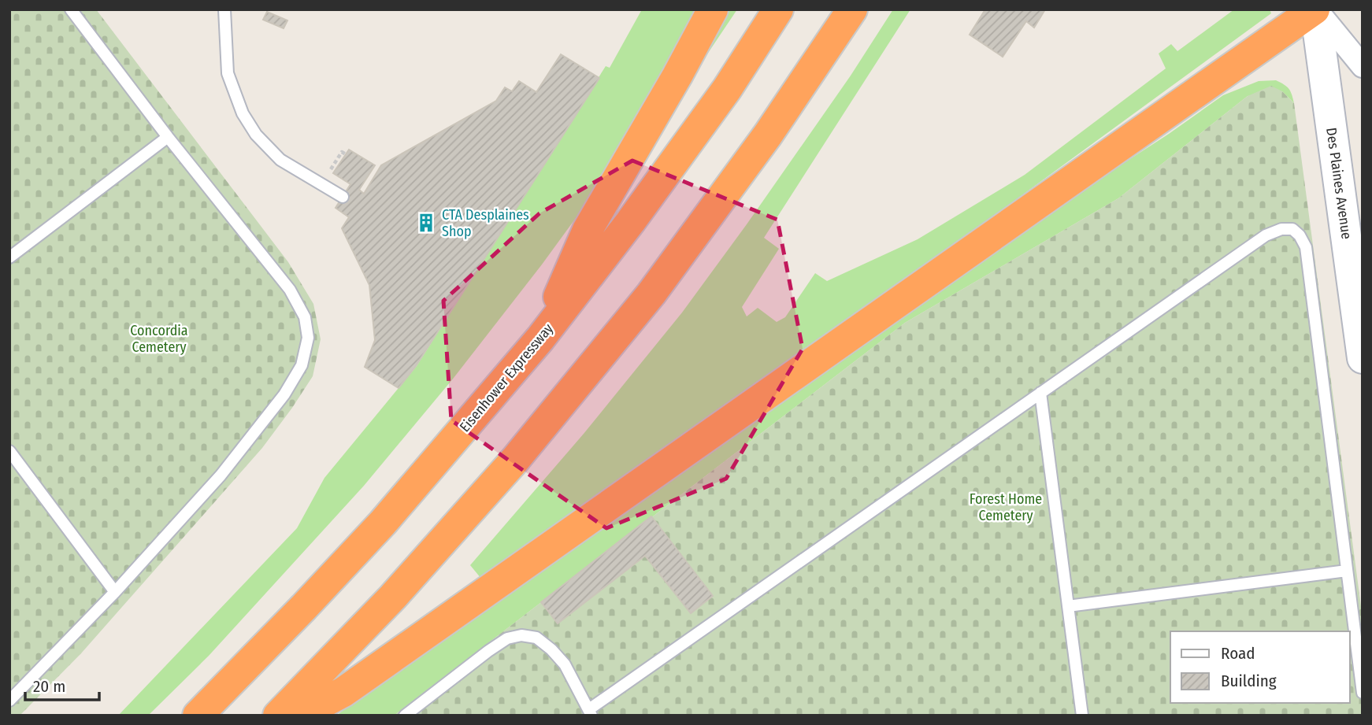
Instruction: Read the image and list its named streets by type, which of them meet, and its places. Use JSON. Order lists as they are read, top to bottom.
{
  "streets": {
    "highway": ["Eisenhower Expressway"],
    "main road": ["Des Plaines Avenue"]
  },
  "parks": ["Concordia Cemetery", "Forest Home Cemetery"],
  "places": {
    "building": ["CTA Desplaines Shop"]
  },
  "legend": ["Road", "Building"],
  "scale_bar": "20 m"
}
